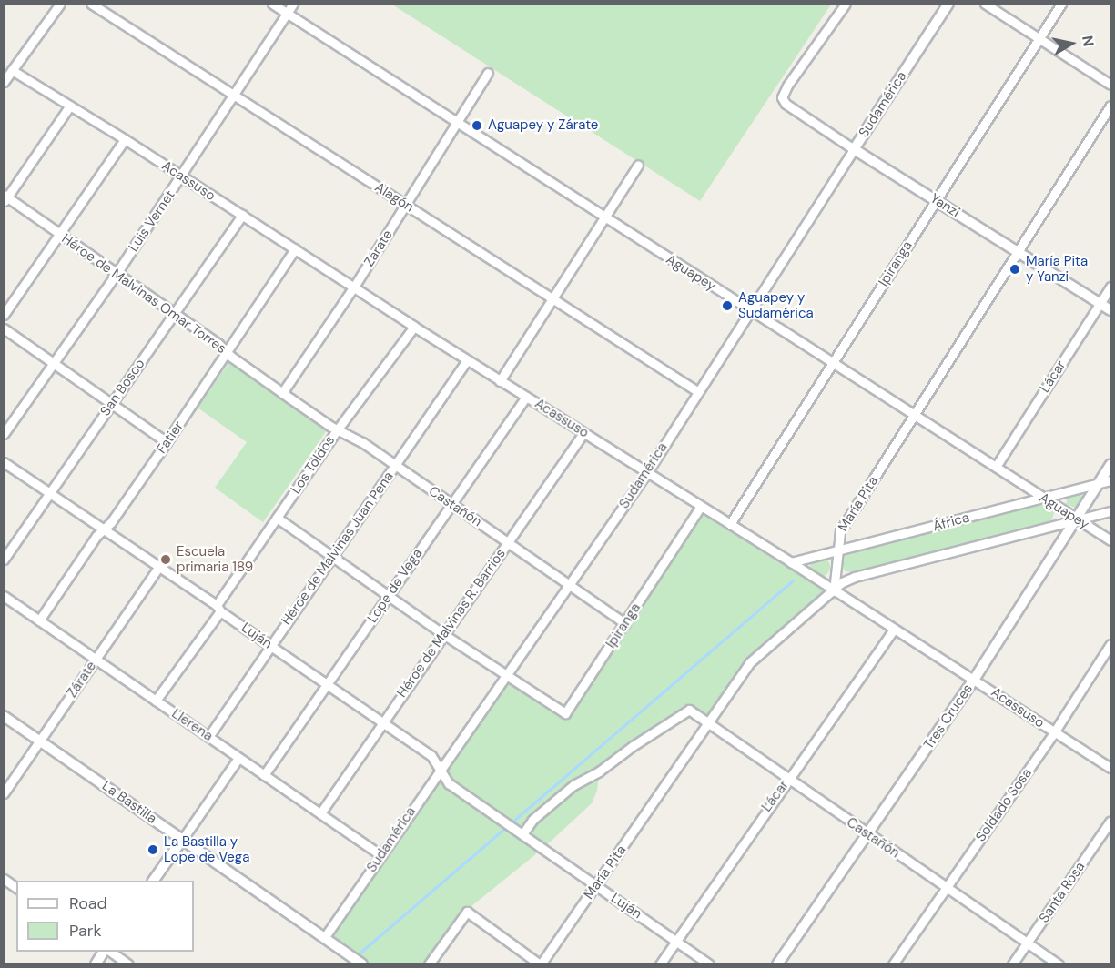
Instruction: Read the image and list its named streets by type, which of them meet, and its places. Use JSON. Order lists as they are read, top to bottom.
{
  "streets": {
    "street": [
      "Sudamérica",
      "Acassuso",
      "Alagón",
      "Yanzi",
      "Luis Vernet",
      "Zárate",
      "Ipiranga",
      "Aguapey",
      "Héroe de Malvinas Omar Torres",
      "Lácar",
      "San Bosco",
      "Fatier",
      "Los Toldos",
      "María Pita",
      "Castañón",
      "África",
      "Héroe de Malvinas Juan Pena",
      "Lope de Vega",
      "Héroe de Malvinas R. Barrios",
      "Luján",
      "Tres Cruces",
      "Llerena",
      "La Bastilla",
      "Soldado Sosa",
      "Santa Rosa"
    ]
  },
  "crossings": [
    ["Sudamérica", "Acassuso"],
    ["Sudamérica", "Alagón"],
    ["Sudamérica", "Yanzi"],
    ["Sudamérica", "Ipiranga"],
    ["Sudamérica", "Aguapey"],
    ["Sudamérica", "Castañón"],
    ["Sudamérica", "Luján"],
    ["Sudamérica", "Llerena"],
    ["Sudamérica", "La Bastilla"],
    ["Acassuso", "Luis Vernet"],
    ["Acassuso", "Zárate"],
    ["Acassuso", "Ipiranga"],
    ["Acassuso", "Lácar"],
    ["Acassuso", "San Bosco"],
    ["Acassuso", "Fatier"],
    ["Acassuso", "Los Toldos"],
    ["Acassuso", "María Pita"],
    ["Acassuso", "África"],
    ["Acassuso", "Héroe de Malvinas Juan Pena"],
    ["Acassuso", "Lope de Vega"],
    ["Acassuso", "Héroe de Malvinas R. Barrios"],
    ["Acassuso", "Tres Cruces"],
    ["Acassuso", "Soldado Sosa"],
    ["Alagón", "Luis Vernet"],
    ["Alagón", "Zárate"],
    ["Yanzi", "Ipiranga"],
    ["Yanzi", "Lácar"],
    ["Yanzi", "María Pita"],
    ["Luis Vernet", "Aguapey"],
    ["Luis Vernet", "Héroe de Malvinas Omar Torres"],
    ["Zárate", "Aguapey"],
    ["Zárate", "Héroe de Malvinas Omar Torres"],
    ["Zárate", "Castañón"],
    ["Zárate", "Luján"],
    ["Zárate", "Llerena"],
    ["Zárate", "La Bastilla"],
    ["Ipiranga", "Aguapey"],
    ["Ipiranga", "Castañón"],
    ["Aguapey", "Lácar"],
    ["Aguapey", "María Pita"],
    ["Aguapey", "África"],
    ["Aguapey", "Tres Cruces"],
    ["Héroe de Malvinas Omar Torres", "San Bosco"],
    ["Héroe de Malvinas Omar Torres", "Fatier"],
    ["Héroe de Malvinas Omar Torres", "Castañón"],
    ["Lácar", "Castañón"],
    ["Lácar", "Luján"],
    ["San Bosco", "Luján"],
    ["Fatier", "Luján"],
    ["Fatier", "Llerena"],
    ["Los Toldos", "Castañón"],
    ["Los Toldos", "Luján"],
    ["Los Toldos", "Llerena"],
    ["María Pita", "Castañón"],
    ["María Pita", "África"],
    ["María Pita", "Luján"],
    ["Castañón", "Héroe de Malvinas Juan Pena"],
    ["Castañón", "Lope de Vega"],
    ["Castañón", "Héroe de Malvinas R. Barrios"],
    ["Castañón", "Luján"],
    ["Castañón", "Tres Cruces"],
    ["Castañón", "Soldado Sosa"],
    ["Castañón", "Santa Rosa"],
    ["África", "Tres Cruces"],
    ["Héroe de Malvinas Juan Pena", "Luján"],
    ["Héroe de Malvinas Juan Pena", "Llerena"],
    ["Lope de Vega", "Luján"],
    ["Lope de Vega", "Llerena"],
    ["Héroe de Malvinas R. Barrios", "Luján"],
    ["Héroe de Malvinas R. Barrios", "Llerena"]
  ],
  "places": [
    "Aguapey y Zárate",
    "María Pita y Yanzi",
    "Aguapey y Sudamérica",
    "Escuela primaria 189",
    "La Bastilla y Lope de Vega"
  ],
  "legend": ["Road", "Park"],
  "north": "right"
}
